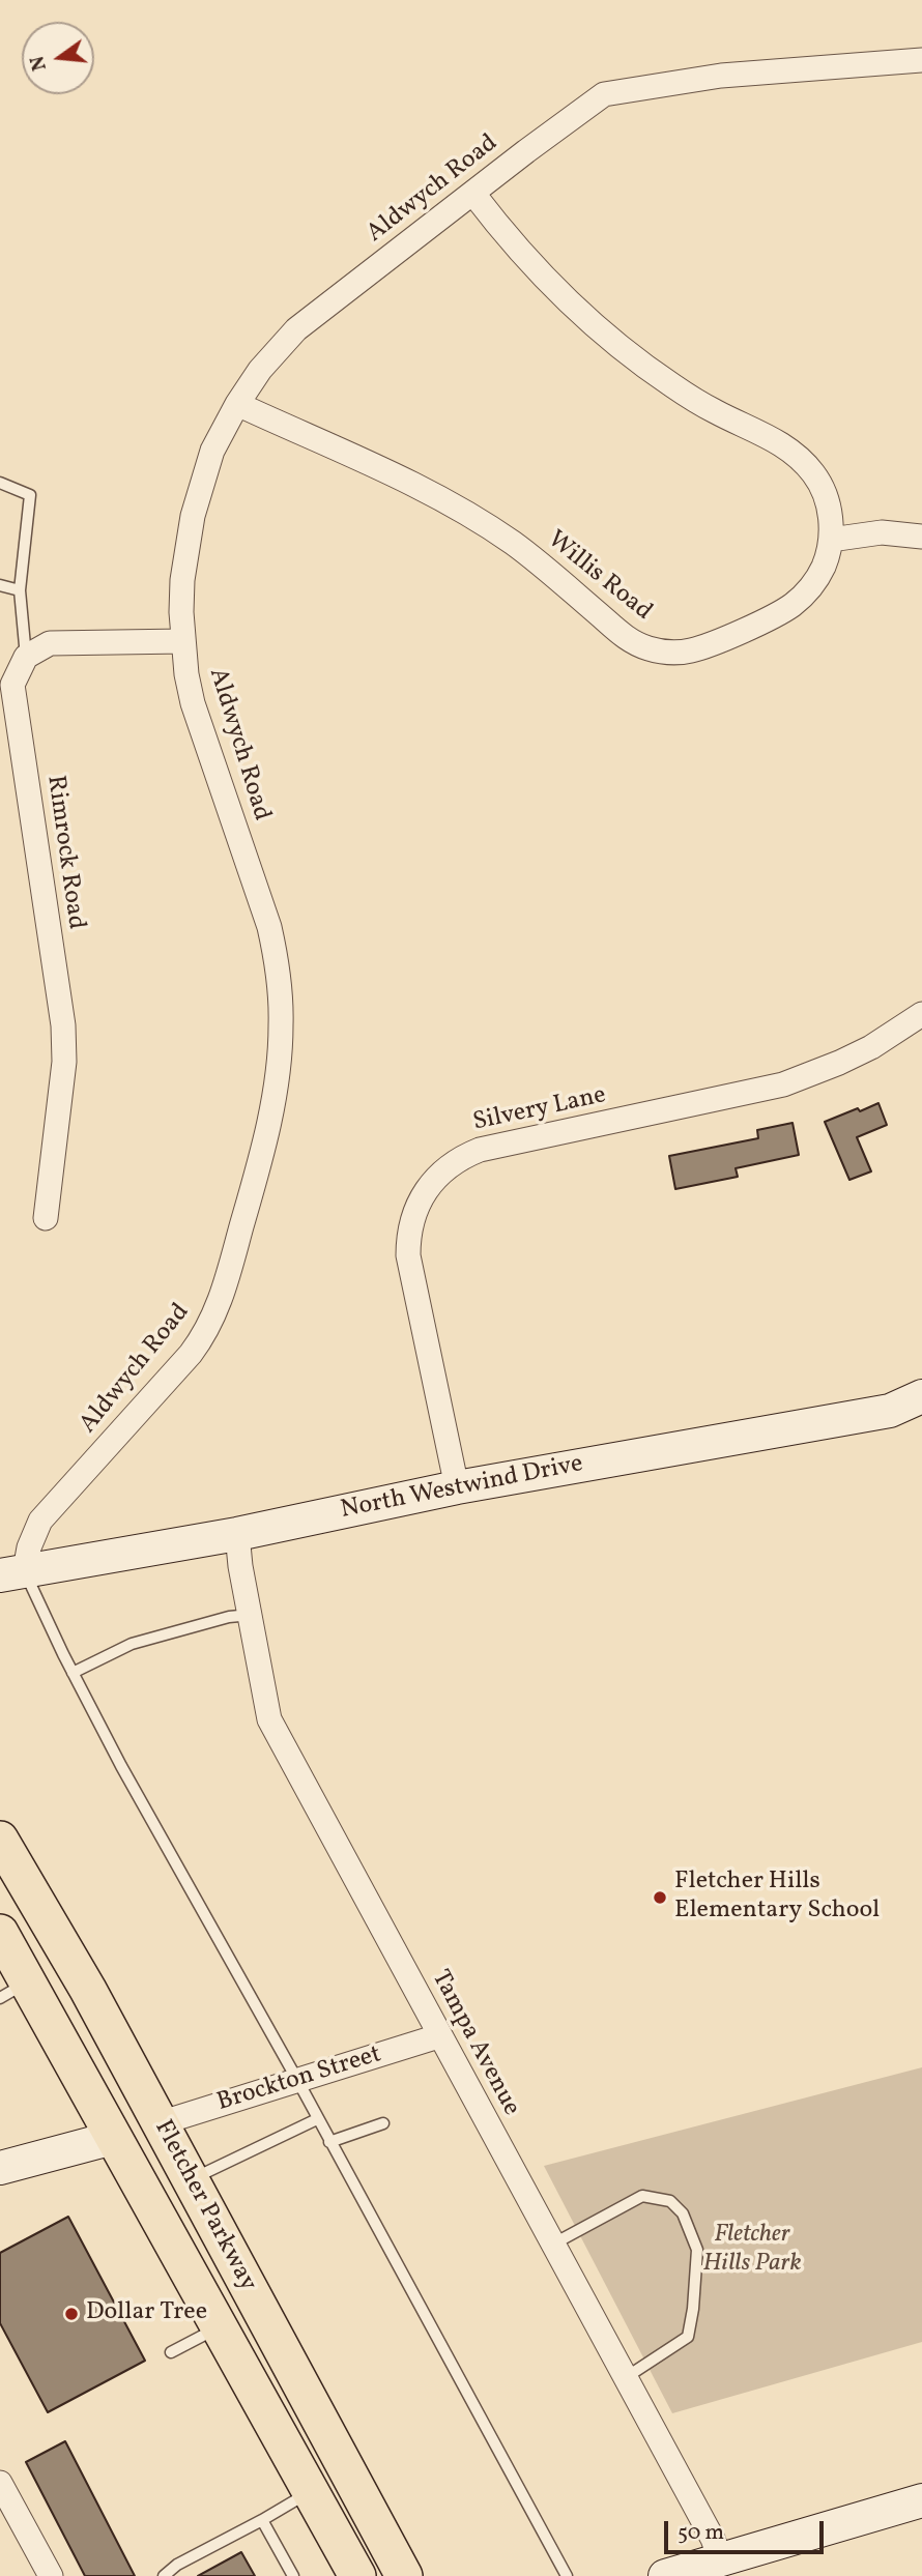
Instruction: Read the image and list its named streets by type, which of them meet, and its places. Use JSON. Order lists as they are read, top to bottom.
{
  "streets": {
    "main road": ["Fletcher Parkway"],
    "street": [
      "Aldwych Road",
      "Willis Road",
      "Rimrock Road",
      "Silvery Lane",
      "North Westwind Drive",
      "Tampa Avenue",
      "Brockton Street"
    ]
  },
  "crossings": [
    ["Aldwych Road", "Willis Road"],
    ["Aldwych Road", "North Westwind Drive"],
    ["Silvery Lane", "North Westwind Drive"],
    ["North Westwind Drive", "Tampa Avenue"],
    ["Tampa Avenue", "Brockton Street"],
    ["Brockton Street", "Fletcher Parkway"]
  ],
  "parks": ["Fletcher Hills Park"],
  "places": ["Fletcher Hills Elementary School", "Dollar Tree"],
  "scale_bar": "50 m",
  "north": "left"
}
